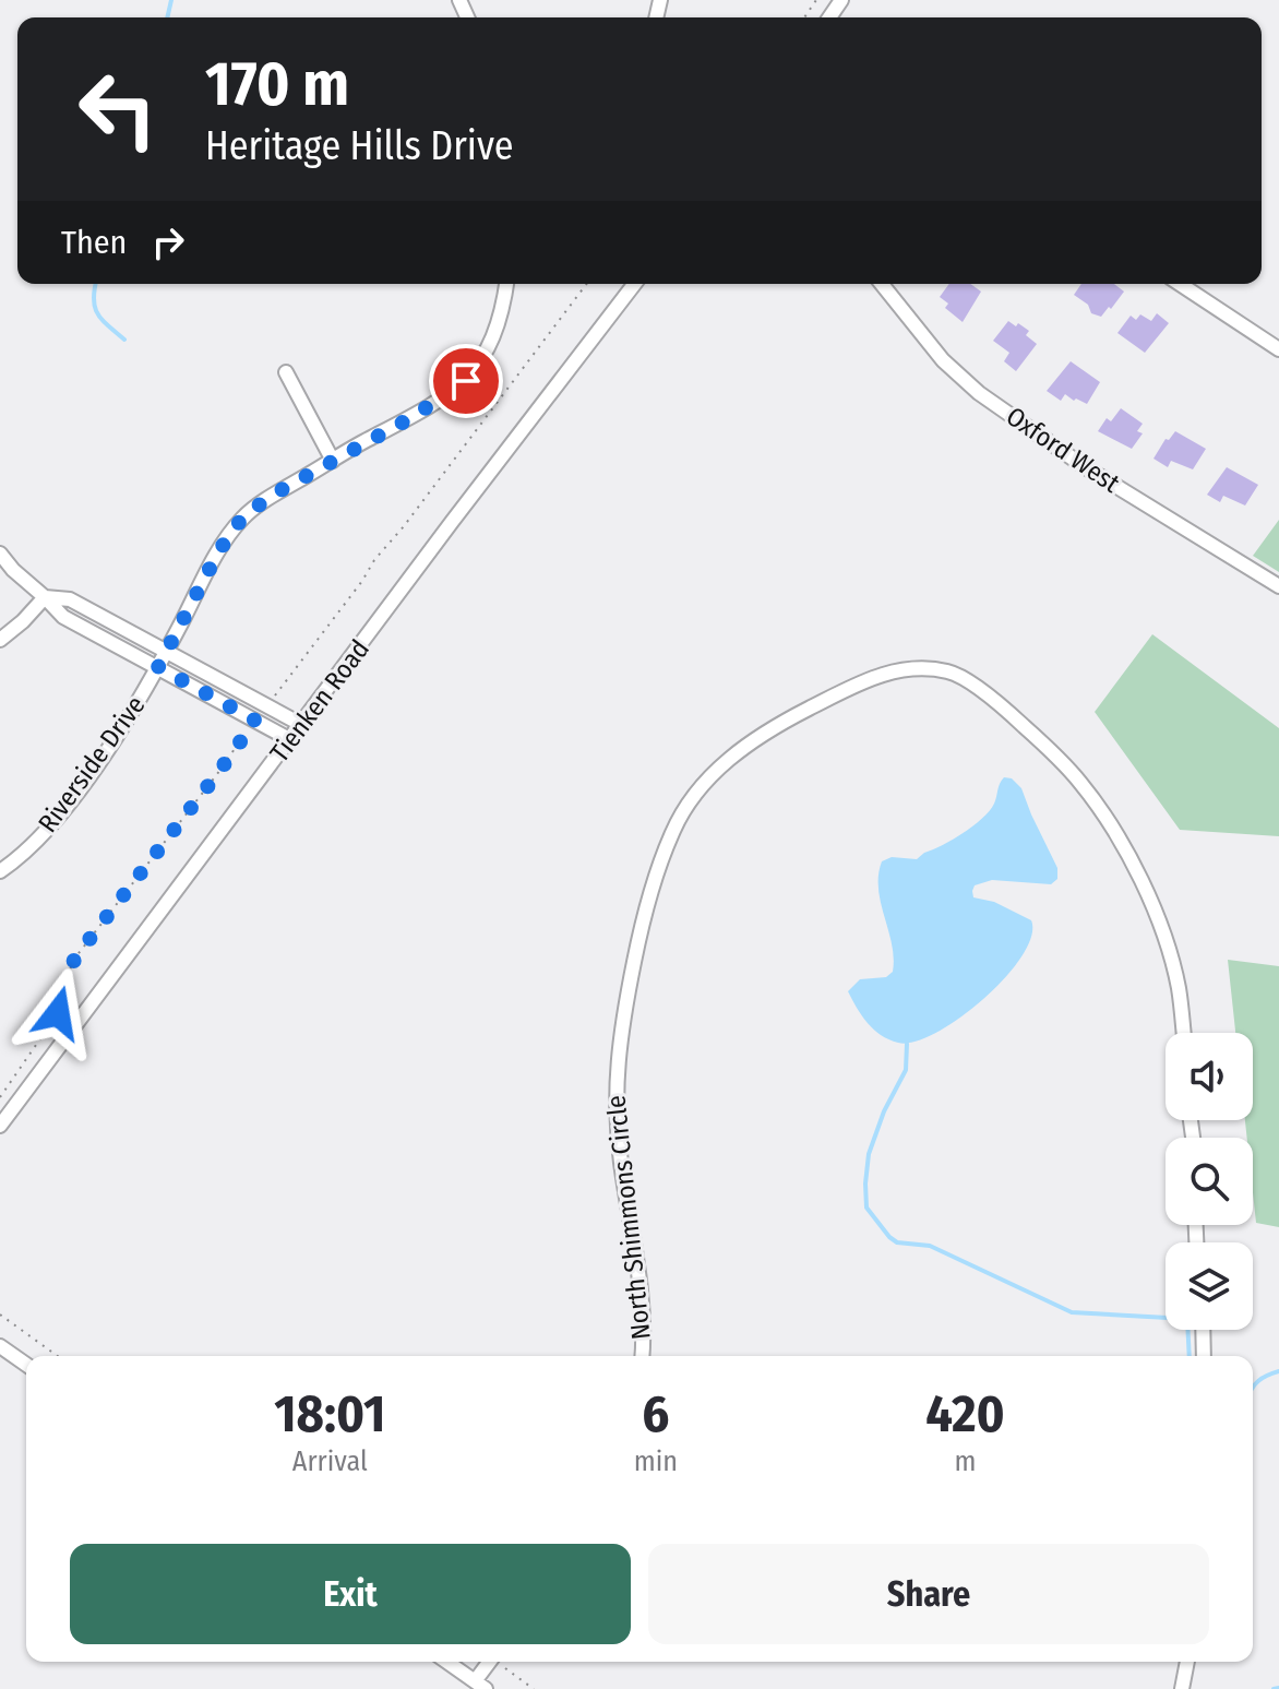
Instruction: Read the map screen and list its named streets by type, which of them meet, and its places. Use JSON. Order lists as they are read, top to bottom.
{
  "streets": {
    "street": [
      "Oxford West",
      "Tienken Road",
      "Riverside Drive",
      "North Shimmons Circle"
    ]
  },
  "page": {
    "turn": ["170 m", "Heritage Hills Drive"],
    "then": "Then",
    "eta": [
      "18:01",
      "Arrival",
      "6",
      "min",
      "420",
      "m"
    ],
    "buttons": ["Exit", "Share"]
  }
}
